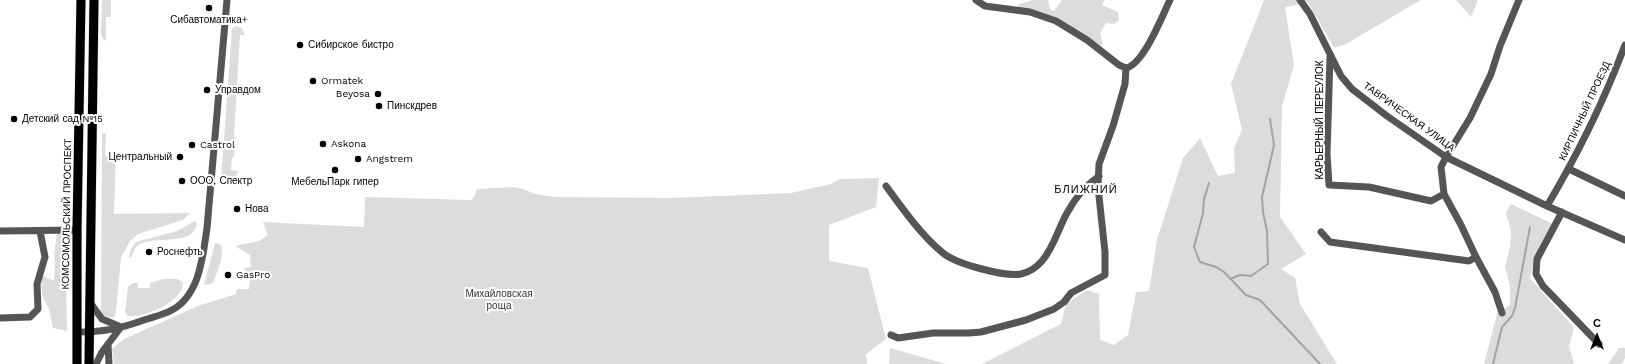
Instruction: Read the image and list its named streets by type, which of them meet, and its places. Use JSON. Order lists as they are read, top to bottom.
{
  "streets": {
    "main road": ["КОМСОМОЛЬСКИЙ ПРОСПЕКТ"],
    "street": ["КИРПИЧНЫЙ ПРОЕЗД", "ТАВРИЧЕСКАЯ УЛИЦА", "КАРЬЕРНЫЙ ПЕРЕУЛОК"]
  },
  "crossings": [
    ["КИРПИЧНЫЙ ПРОЕЗД", "ТАВРИЧЕСКАЯ УЛИЦА"],
    ["ТАВРИЧЕСКАЯ УЛИЦА", "КАРЬЕРНЫЙ ПЕРЕУЛОК"]
  ],
  "districts": ["БЛИЖНИЙ"],
  "parks": ["Михайловская роща"],
  "places": [
    "Сибавтоматика+",
    "Сибирское бистро",
    "Ormatek",
    "Управдом",
    "Beyosa",
    "Пинскдрев",
    "Детский сад №15",
    "Askona",
    "Castrol",
    "Центральный",
    "Angstrem",
    "МебельПарк гипер",
    "ООО, Спектр",
    "Нова",
    "Роснефть",
    "GasPro"
  ],
  "north": "top"
}
